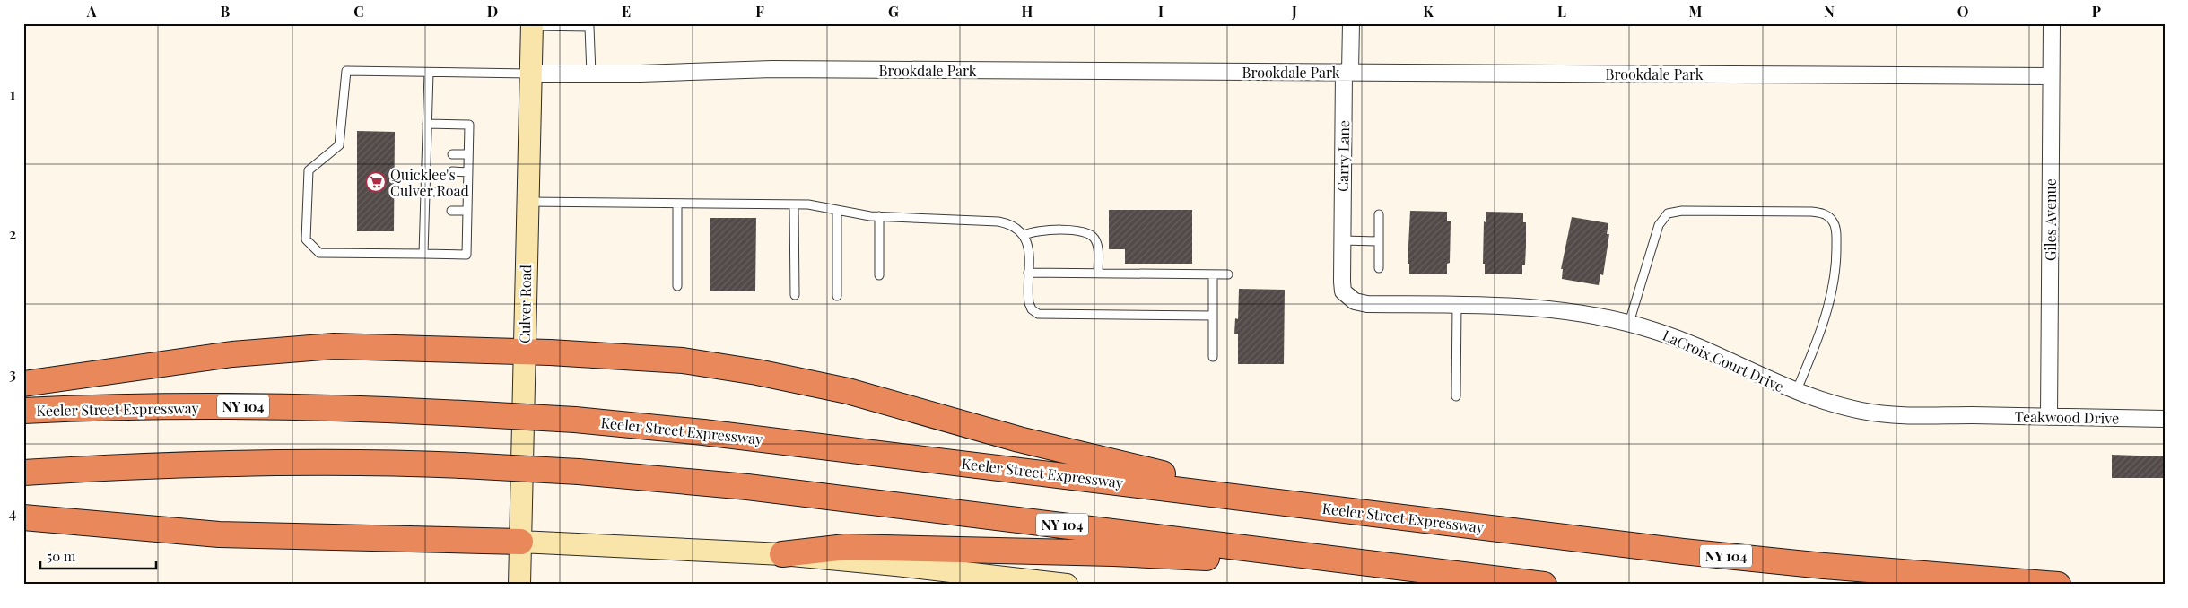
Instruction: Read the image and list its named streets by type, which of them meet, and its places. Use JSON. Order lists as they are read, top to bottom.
{
  "streets": {
    "highway": ["NY 104", "Keeler Street Expressway"],
    "main road": ["Culver Road"],
    "street": [
      "Brookdale Park",
      "Carry Lane",
      "Giles Avenue",
      "LaCroix Court Drive",
      "Teakwood Drive"
    ]
  },
  "crossings": [
    ["Brookdale Park", "Carry Lane"],
    ["Brookdale Park", "Giles Avenue"],
    ["Brookdale Park", "Culver Road"],
    ["Carry Lane", "LaCroix Court Drive"],
    ["Giles Avenue", "Teakwood Drive"],
    ["LaCroix Court Drive", "Teakwood Drive"]
  ],
  "places": {
    "supermarket": ["Quicklee's Culver Road"]
  },
  "scale_bar": "50 m",
  "grid": {
    "columns": [
      "A",
      "B",
      "C",
      "D",
      "E",
      "F",
      "G",
      "H",
      "I",
      "J",
      "K",
      "L",
      "M",
      "N",
      "O",
      "P"
    ],
    "rows": [
      "1",
      "2",
      "3",
      "4"
    ]
  }
}
